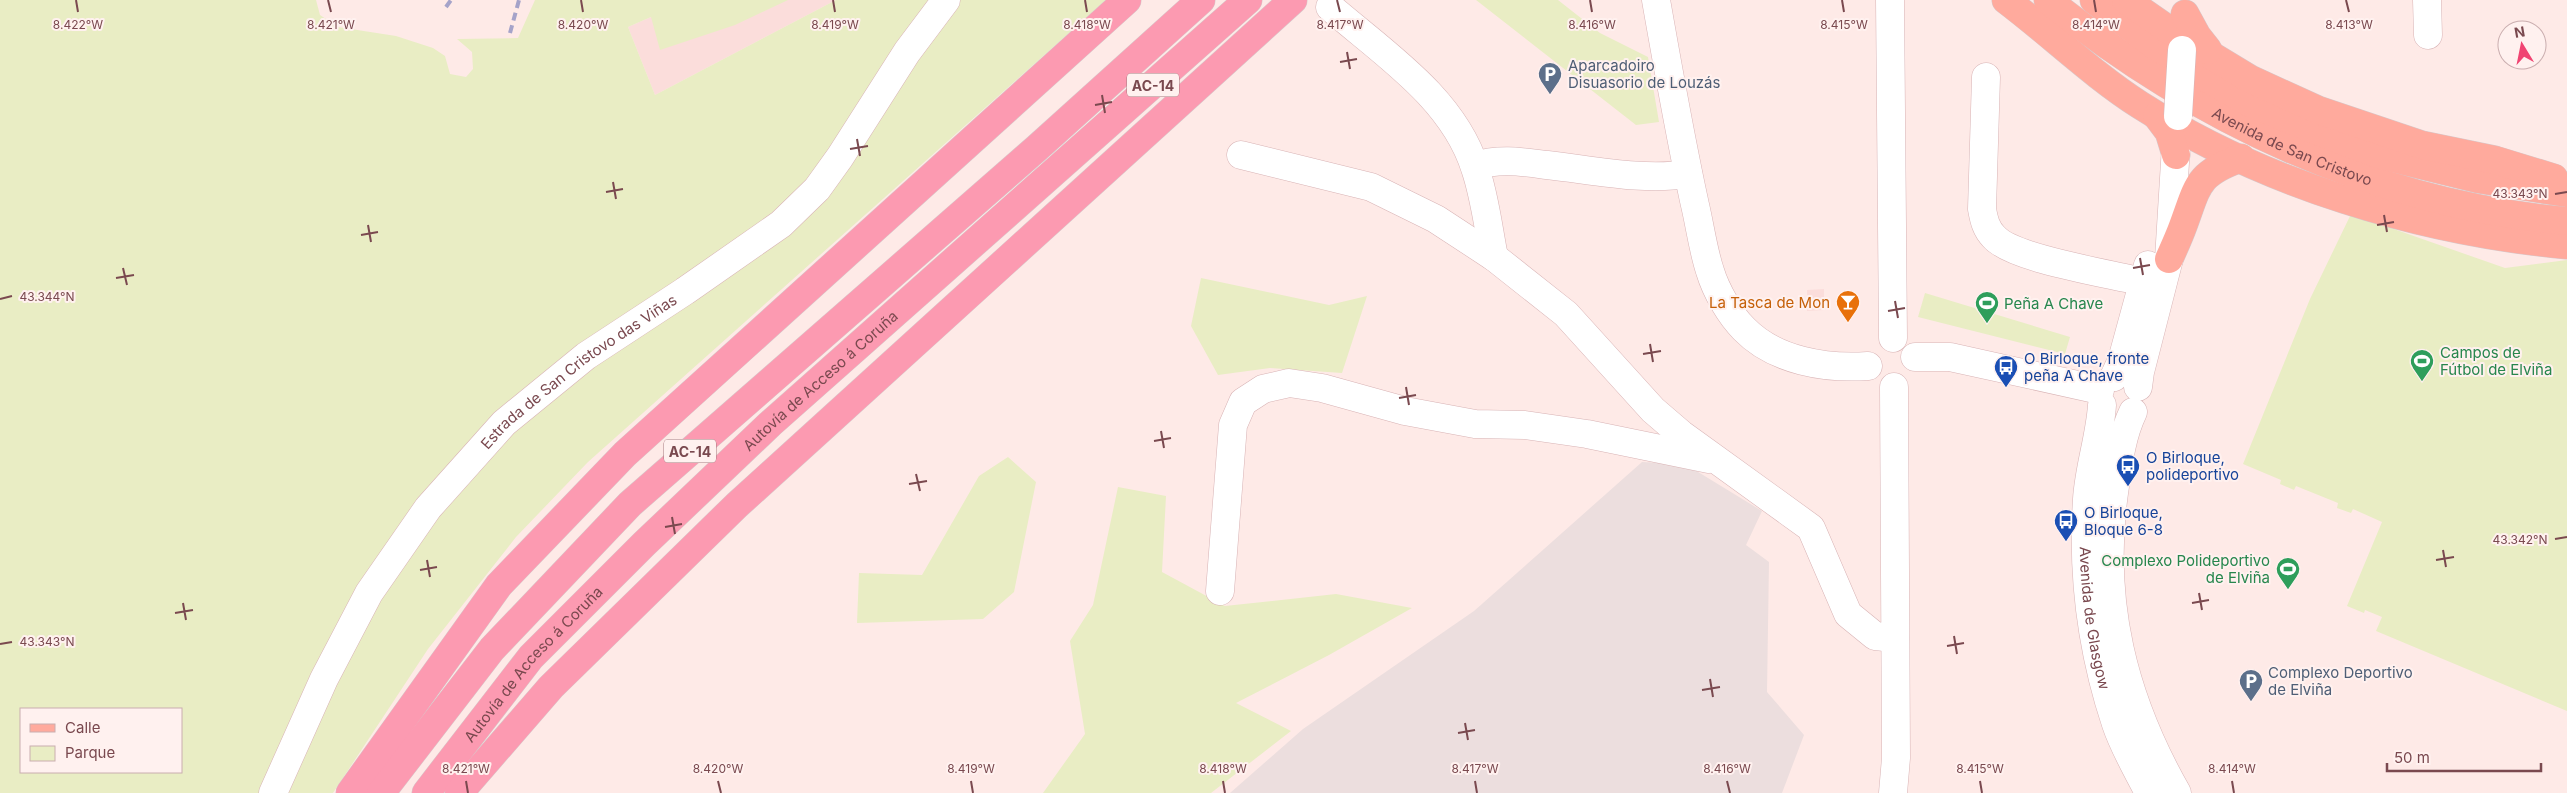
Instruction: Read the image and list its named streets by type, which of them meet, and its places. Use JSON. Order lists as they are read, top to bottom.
{
  "streets": {
    "highway": ["AC-14", "Autovía de Acceso á Coruña"],
    "main road": ["Avenida de San Cristovo"],
    "street": ["Estrada de San Cristovo das Viñas", "Avenida de Glasgow"]
  },
  "places": {
    "parking": ["Aparcadoiro Disuasorio de Louzás", "Complexo Deportivo de Elviña"],
    "bar": ["La Tasca de Mon"],
    "sports": ["Peña A Chave", "Campos de Fútbol de Elviña", "Complexo Polideportivo de Elviña"],
    "bus stop": ["O Birloque, fronte peña A Chave", "O Birloque, polideportivo", "O Birloque, Bloque 6-8"]
  },
  "legend": ["Calle", "Parque"],
  "scale_bar": "50 m",
  "north": "top",
  "coordinates": [
    "8.422°W",
    "8.421°W",
    "8.420°W",
    "8.419°W",
    "8.418°W",
    "8.417°W",
    "8.416°W",
    "8.415°W",
    "8.414°W",
    "8.413°W",
    "43.343°N",
    "43.344°N",
    "43.342°N"
  ]
}
